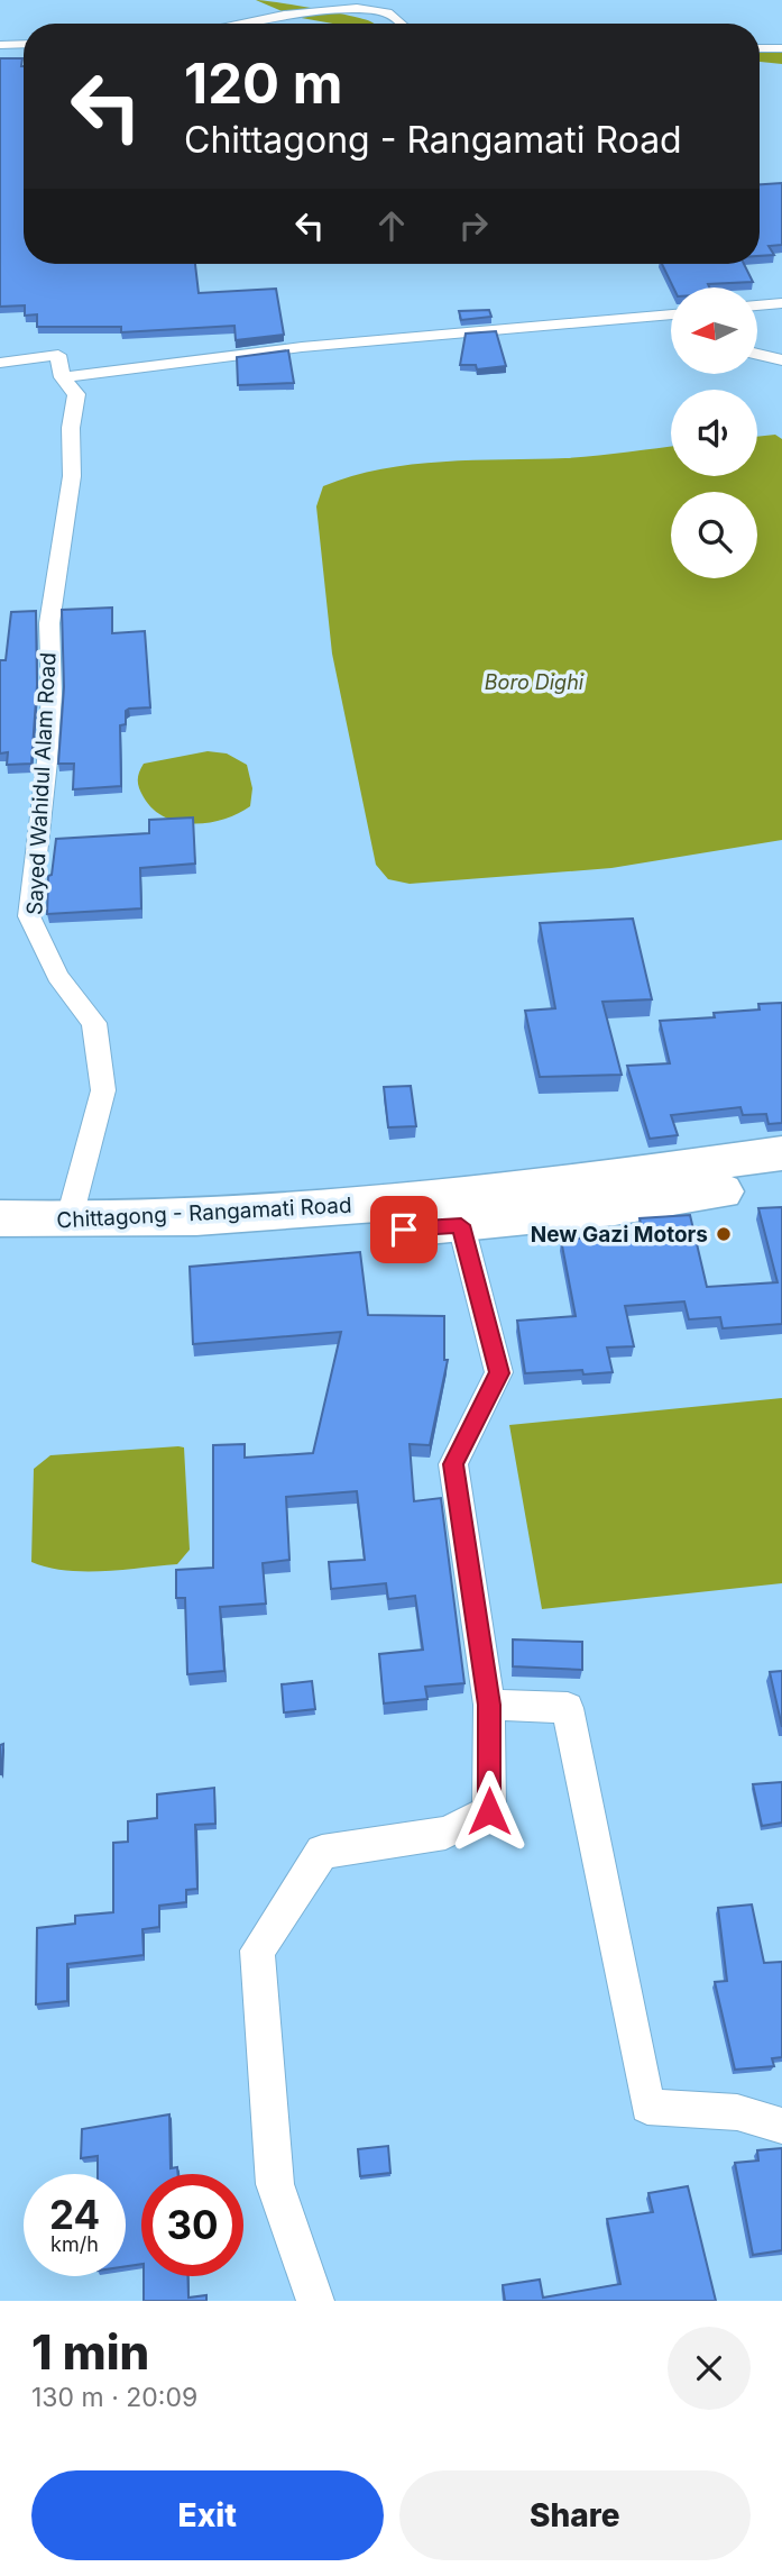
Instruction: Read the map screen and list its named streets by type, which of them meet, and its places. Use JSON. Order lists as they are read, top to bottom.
{
  "streets": {
    "highway": ["Chittagong - Rangamati Road"],
    "street": ["Sayed Wahidul Alam Road"]
  },
  "crossings": [
    ["Sayed Wahidul Alam Road", "Chittagong - Rangamati Road"]
  ],
  "water": ["Boro Dighi"],
  "places": ["New Gazi Motors"],
  "north": "left",
  "page": {
    "turn": ["120 m", "Chittagong - Rangamati Road"],
    "speed": "24 km/h",
    "limit": "30",
    "heading": ["1 min", "130 m · 20:09"],
    "buttons": ["Exit", "Share"]
  }
}
